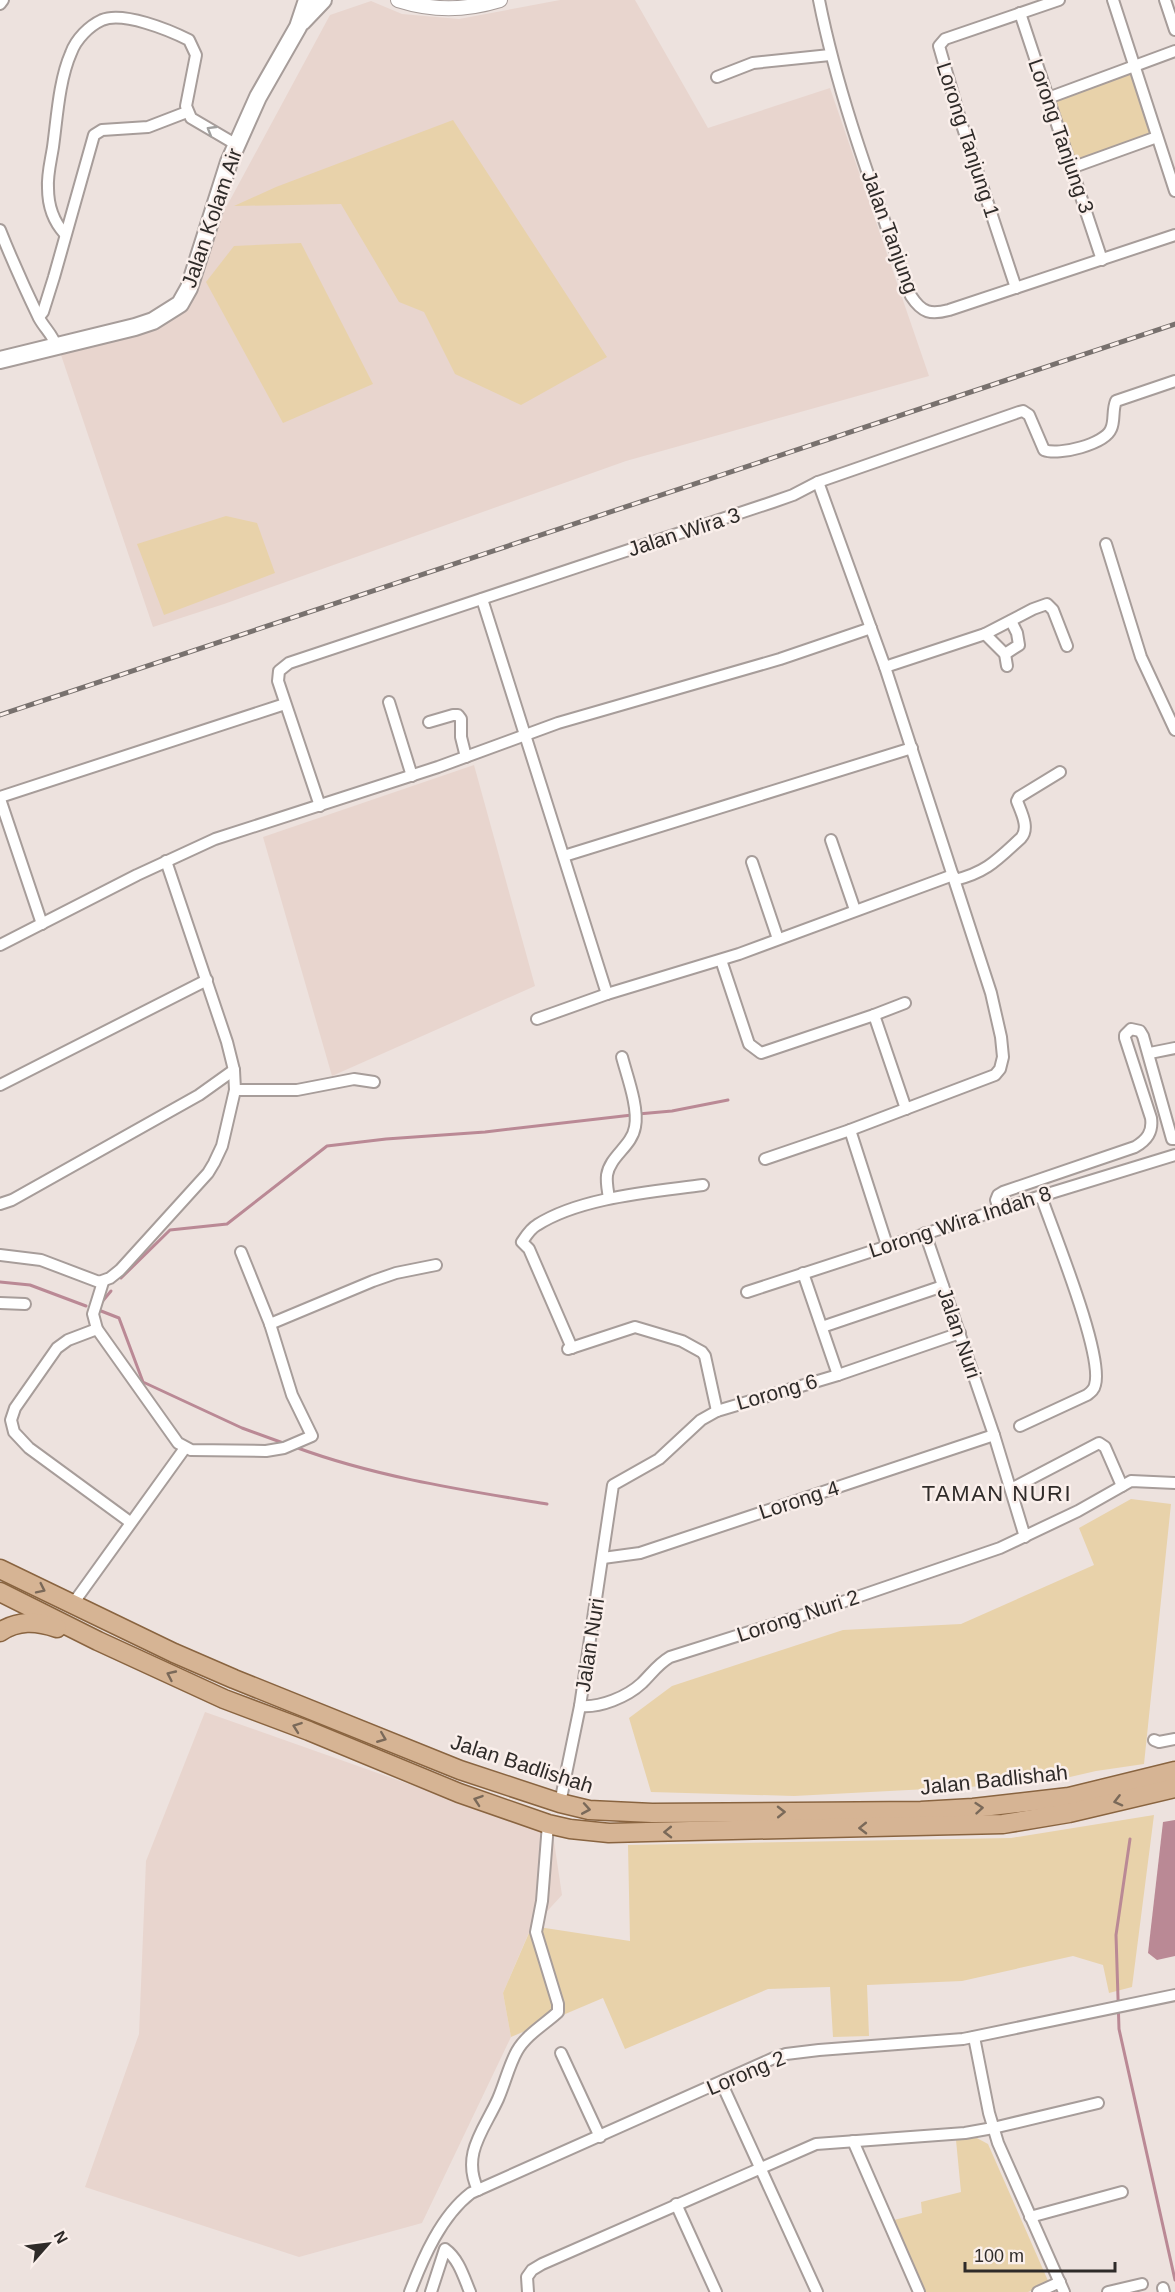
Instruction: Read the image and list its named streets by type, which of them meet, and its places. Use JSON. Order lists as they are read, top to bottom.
{
  "streets": {
    "main road": ["Jalan Kolam Air", "Jalan Badlishah"],
    "street": [
      "Lorong Tanjung 3",
      "Lorong Tanjung 1",
      "Jalan Tanjung",
      "Jalan Wira 3",
      "Lorong Wira Indah 8",
      "Jalan Nuri",
      "Lorong 6",
      "Lorong 4",
      "Lorong Nuri 2",
      "Lorong 2"
    ]
  },
  "crossings": [
    ["Lorong Tanjung 3", "Lorong Tanjung 1"],
    ["Lorong Tanjung 3", "Jalan Tanjung"],
    ["Lorong Tanjung 1", "Jalan Tanjung"],
    ["Lorong Wira Indah 8", "Jalan Nuri"],
    ["Jalan Nuri", "Lorong 6"],
    ["Jalan Nuri", "Lorong 4"],
    ["Jalan Nuri", "Lorong Nuri 2"],
    ["Jalan Nuri", "Jalan Badlishah"]
  ],
  "districts": ["TAMAN NURI"],
  "scale_bar": "100 m",
  "north": "top right"
}
